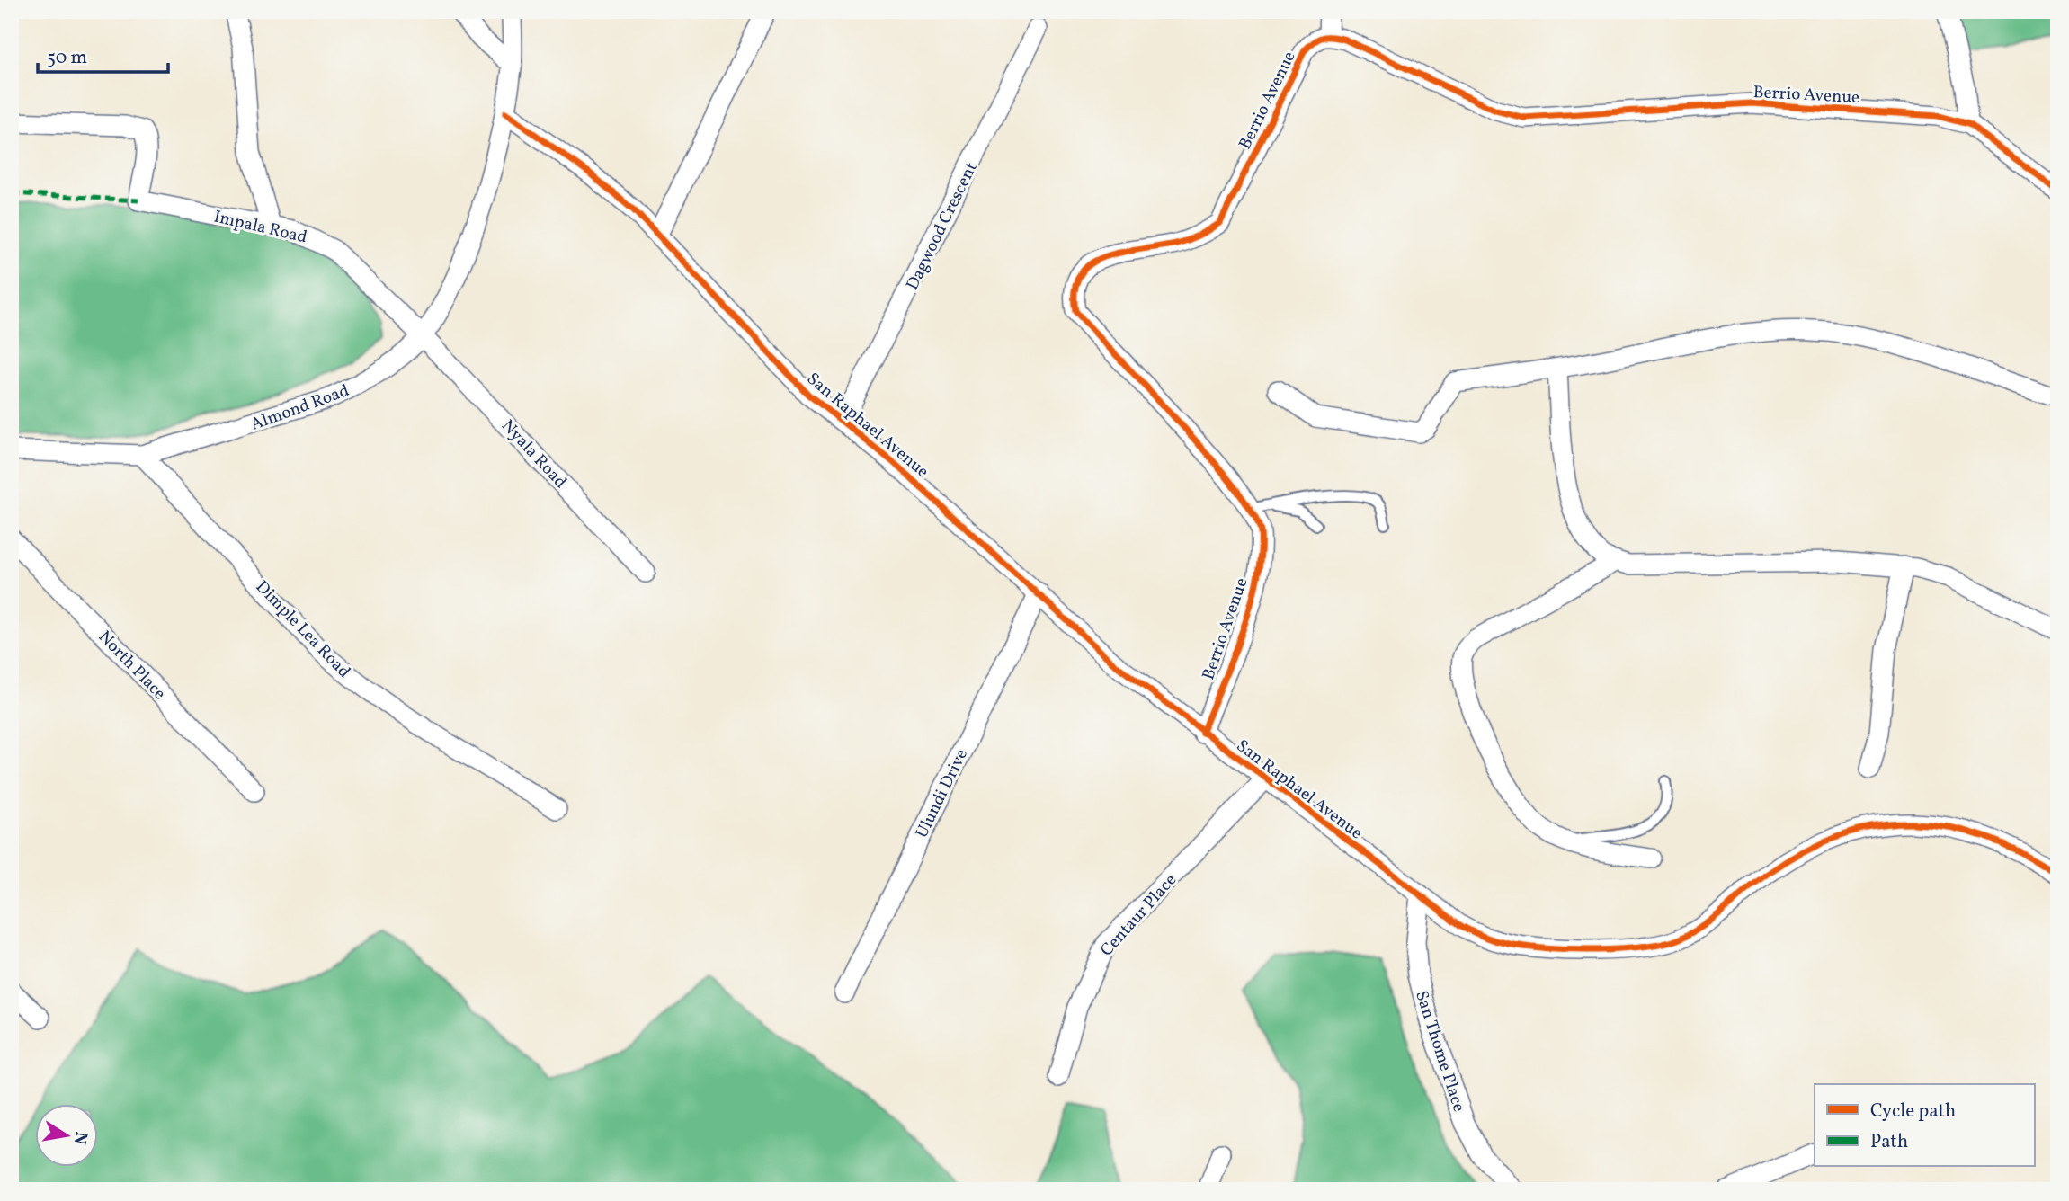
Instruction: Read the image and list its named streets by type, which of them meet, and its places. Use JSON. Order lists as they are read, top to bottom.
{
  "streets": {
    "street": [
      "Berrio Avenue",
      "Impala Road",
      "Dagwood Crescent",
      "Almond Road",
      "San Raphael Avenue",
      "Nyala Road",
      "Dimple Lea Road",
      "North Place",
      "Ulundi Drive",
      "Centaur Place",
      "San Thome Place"
    ]
  },
  "crossings": [
    ["Berrio Avenue", "San Raphael Avenue"],
    ["Impala Road", "Almond Road"],
    ["Impala Road", "Nyala Road"],
    ["Dagwood Crescent", "San Raphael Avenue"],
    ["Almond Road", "San Raphael Avenue"],
    ["Almond Road", "Nyala Road"],
    ["Almond Road", "Dimple Lea Road"],
    ["San Raphael Avenue", "Ulundi Drive"],
    ["San Raphael Avenue", "Centaur Place"],
    ["San Raphael Avenue", "San Thome Place"]
  ],
  "legend": ["Cycle path", "Path"],
  "scale_bar": "50 m",
  "north": "right"
}
